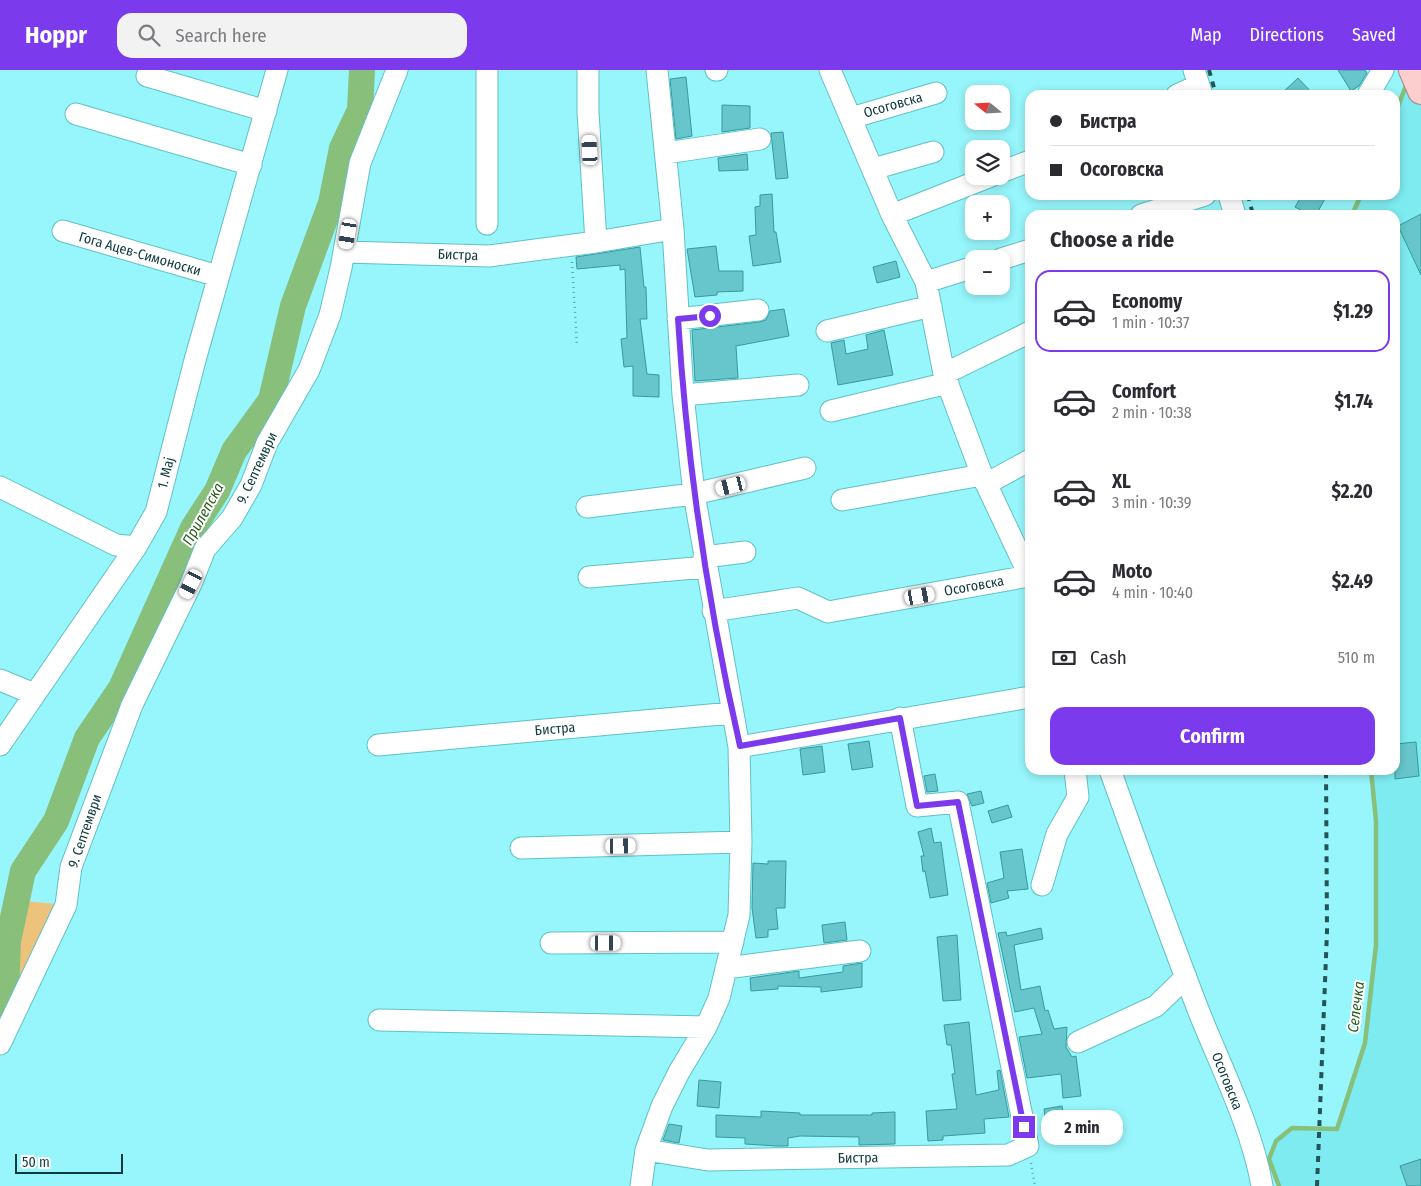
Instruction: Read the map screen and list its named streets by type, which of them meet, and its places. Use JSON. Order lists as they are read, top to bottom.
{
  "streets": {
    "street": [
      "Осоговска",
      "Гога Ацев-Симоноски",
      "Бистра",
      "9. Септември",
      "1. Мај"
    ]
  },
  "crossings": [
    ["Гога Ацев-Симоноски", "1. Мај"],
    ["Бистра", "9. Септември"]
  ],
  "water": ["Прилепска", "Селечка"],
  "scale_bar": "50 m",
  "north": "left",
  "page": {
    "header": "Hoppr",
    "search": "Search here",
    "nav": ["Map", "Directions", "Saved"],
    "map_buttons": ["+", "−"],
    "banner": ["Бистра", "Осоговска"],
    "heading": "Choose a ride",
    "list": [
      {
        "name": "Economy",
        "note": "1 min · 10:37",
        "value": "$1.29"
      },
      {
        "name": "Comfort",
        "note": "2 min · 10:38",
        "value": "$1.74"
      },
      {
        "name": "XL",
        "note": "3 min · 10:39",
        "value": "$2.20"
      },
      {
        "name": "Moto",
        "note": "4 min · 10:40",
        "value": "$2.49"
      }
    ],
    "pay": ["Cash", "510 m"],
    "buttons": "Confirm",
    "bubble": "2 min",
    "scale": "50 m"
  }
}
